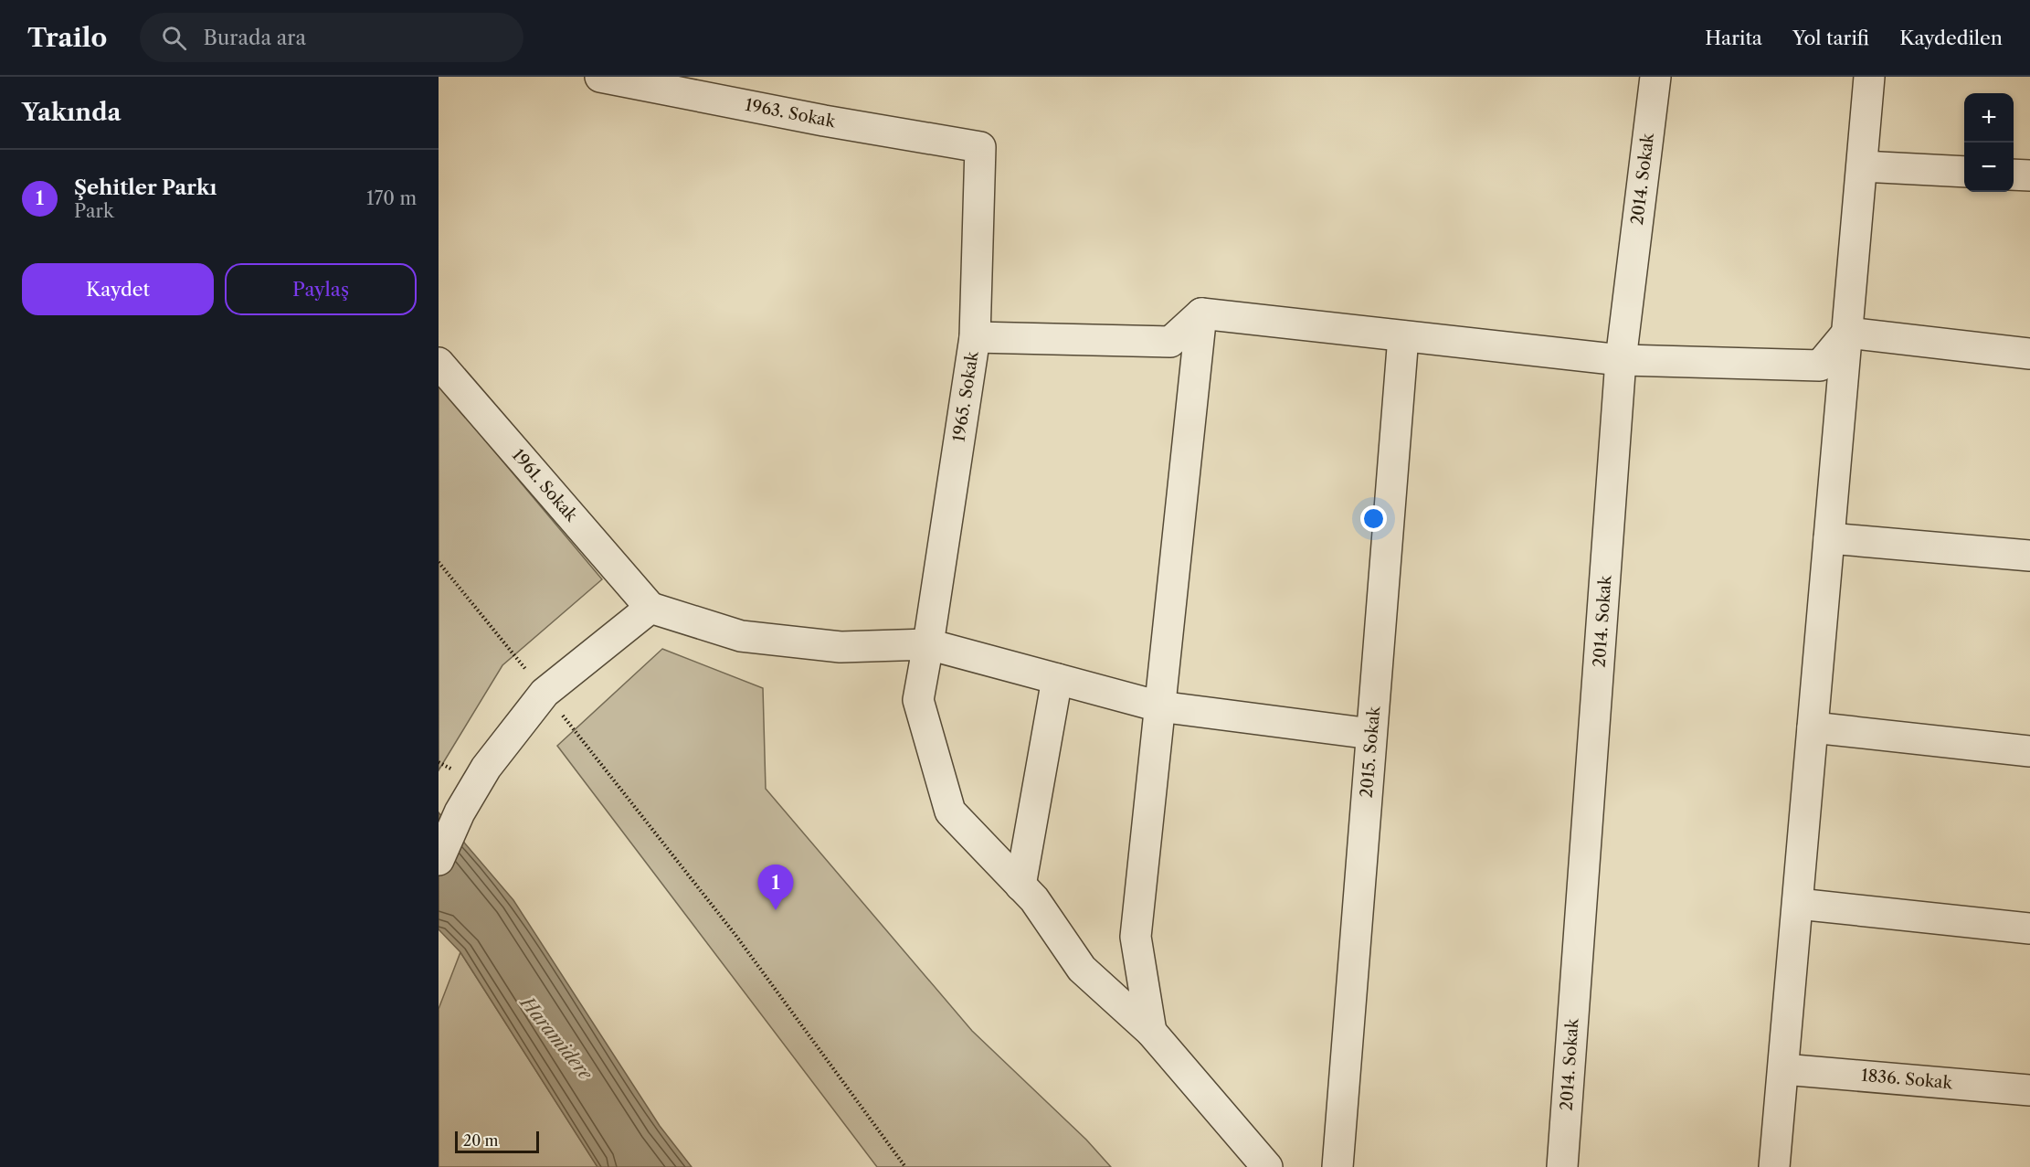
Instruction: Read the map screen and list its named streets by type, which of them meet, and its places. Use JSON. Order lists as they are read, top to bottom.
{
  "streets": {
    "street": [
      "1963. Sokak",
      "2014. Sokak",
      "1965. Sokak",
      "1961. Sokak",
      "2015. Sokak",
      "1836. Sokak"
    ]
  },
  "crossings": [
    ["1963. Sokak", "1965. Sokak"]
  ],
  "water": ["Haramidere"],
  "scale_bar": "20 m",
  "page": {
    "header": "Trailo",
    "search": "Burada ara",
    "nav": ["Harita", "Yol tarifi", "Kaydedilen"],
    "heading": "Yakında",
    "map_buttons": ["+", "−"],
    "list": [
      {
        "mark": "1",
        "name": "Şehitler Parkı",
        "note": "Park",
        "value": "170 m"
      }
    ],
    "buttons": ["Kaydet", "Paylaş"],
    "pins": "1",
    "scale": "20 m"
  }
}
